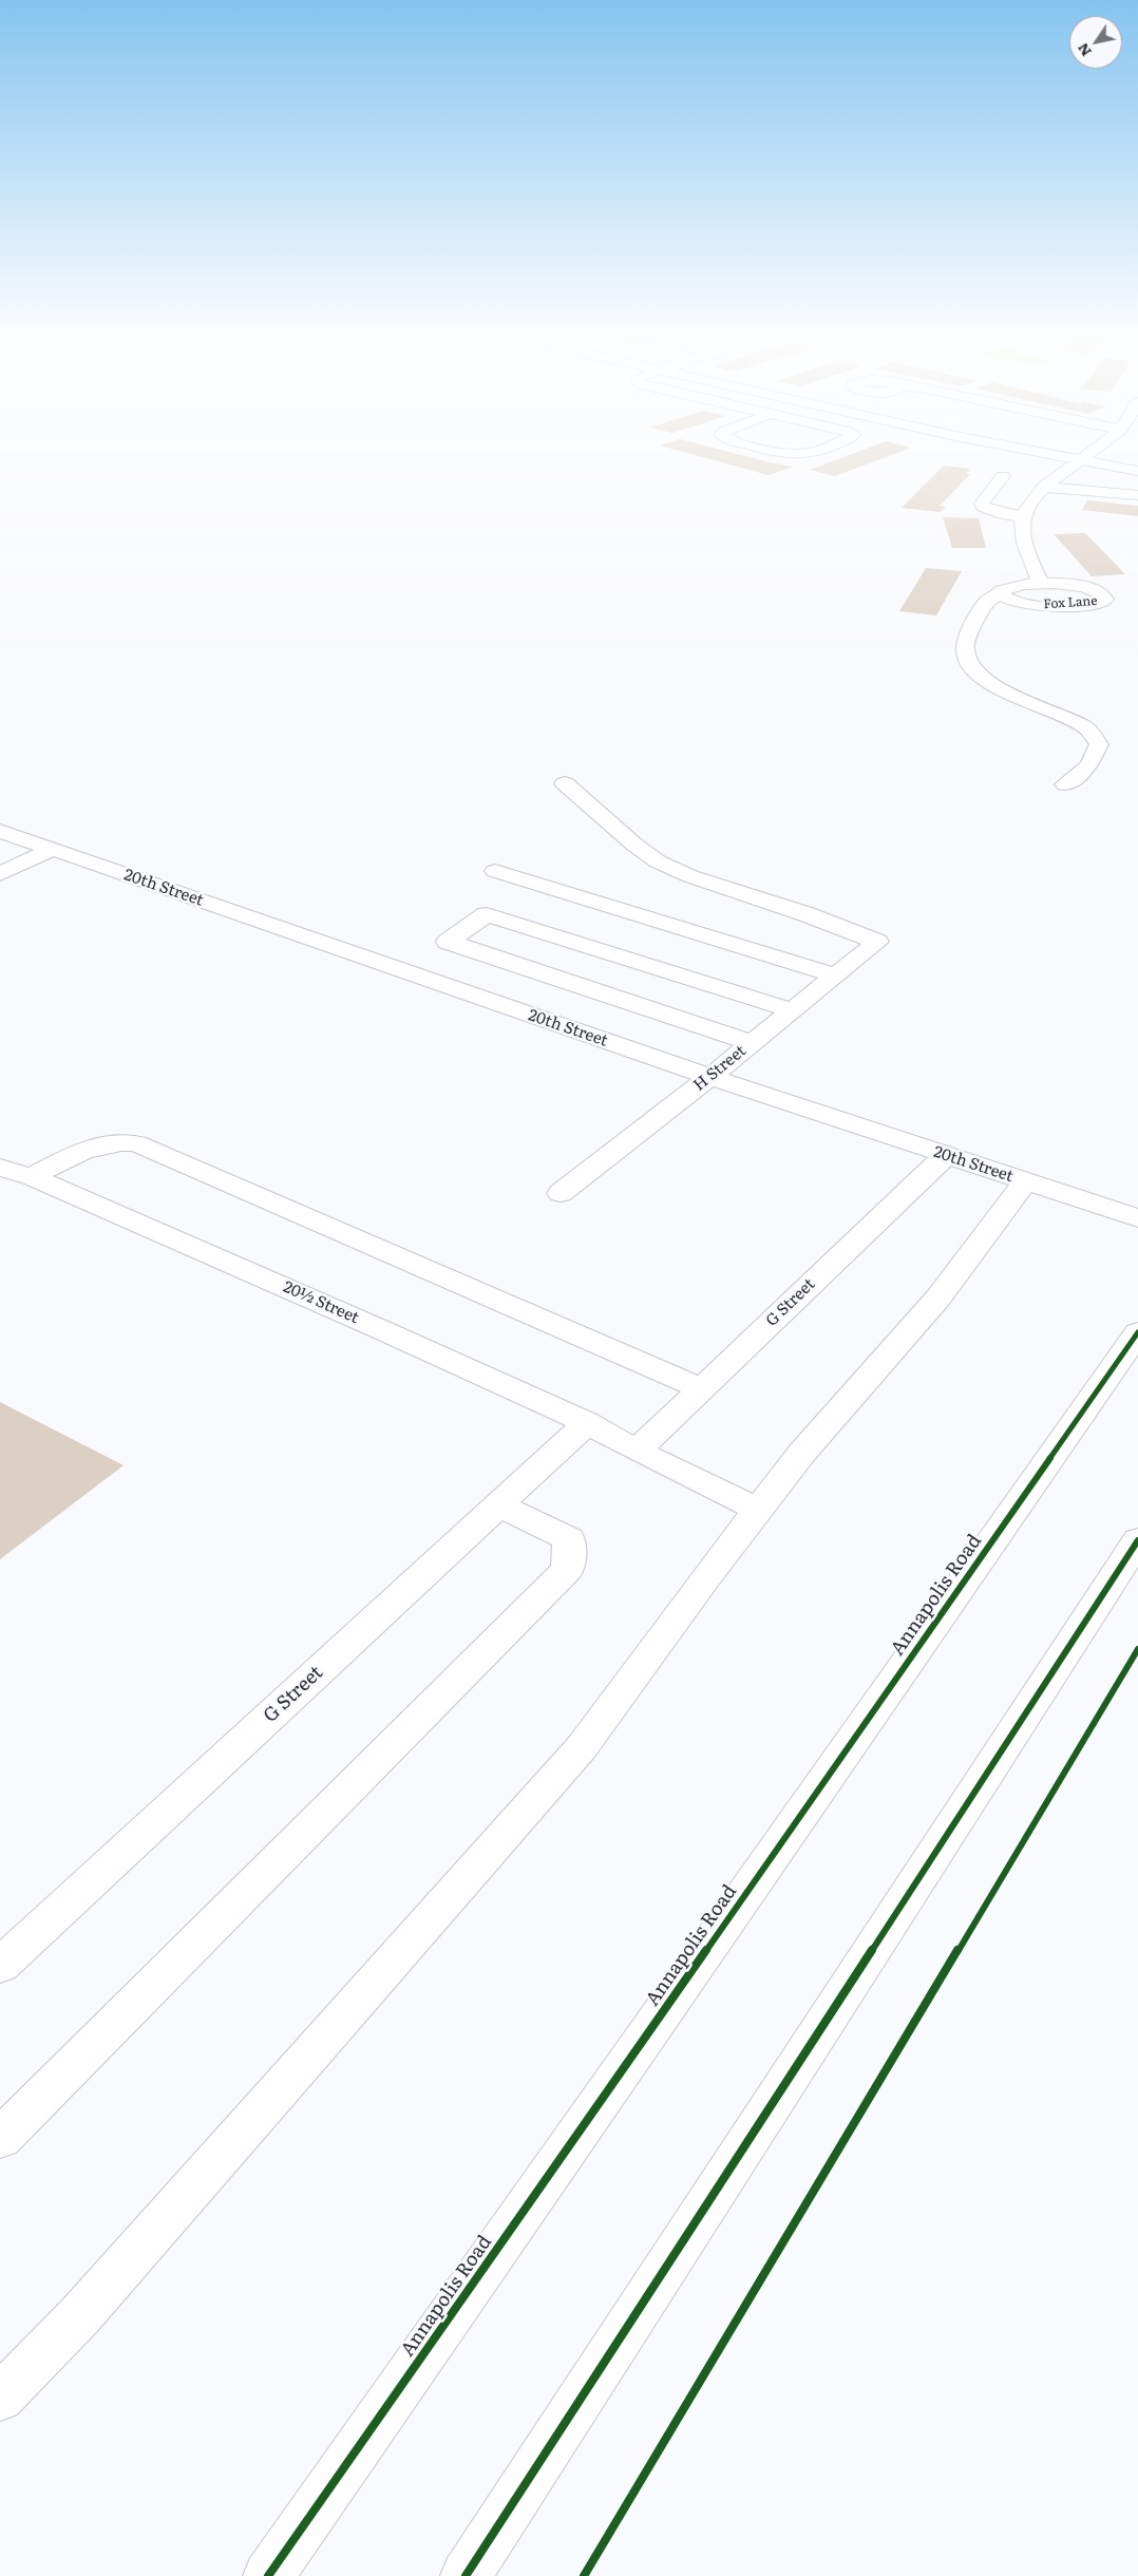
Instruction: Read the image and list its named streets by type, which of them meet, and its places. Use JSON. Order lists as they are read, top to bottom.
{
  "streets": {
    "street": [
      "Fox Lane",
      "20th Street",
      "H Street",
      "20½ Street",
      "G Street",
      "Annapolis Road"
    ]
  },
  "crossings": [
    ["20th Street", "H Street"],
    ["20th Street", "G Street"],
    ["20½ Street", "G Street"]
  ],
  "north": "bottom left"
}
